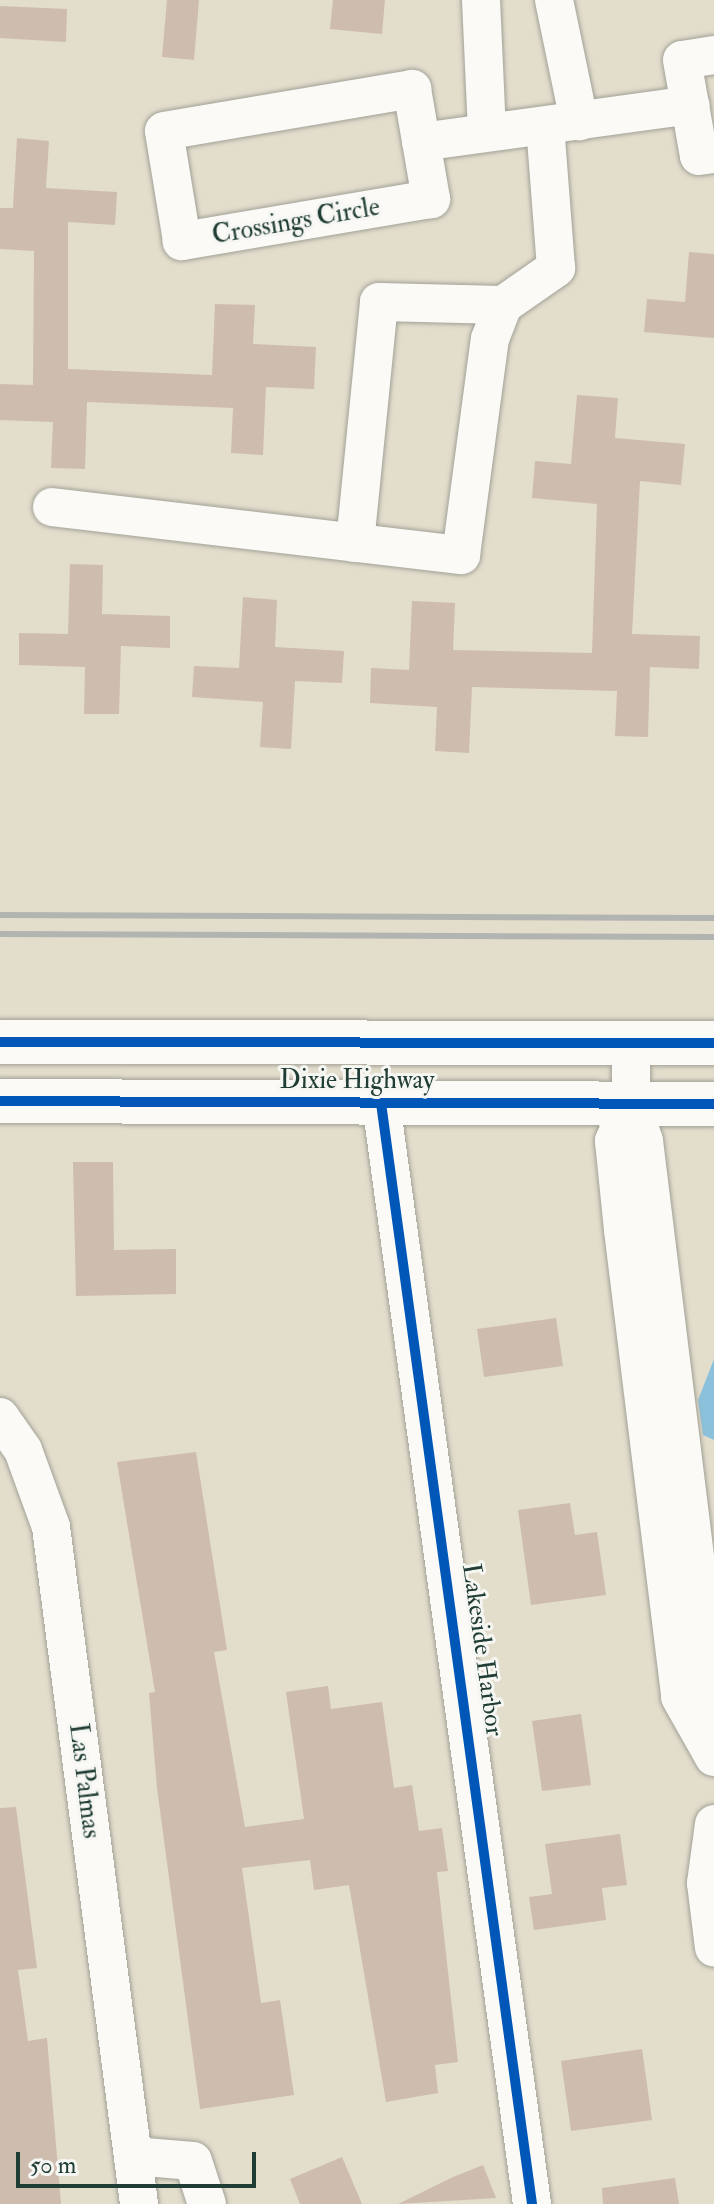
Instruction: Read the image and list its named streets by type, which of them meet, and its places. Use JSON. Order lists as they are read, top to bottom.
{
  "streets": {
    "main road": ["Dixie Highway"],
    "street": ["Crossings Circle", "Lakeside Harbor", "Las Palmas"]
  },
  "crossings": [
    ["Dixie Highway", "Lakeside Harbor"]
  ],
  "scale_bar": "50 m"
}
